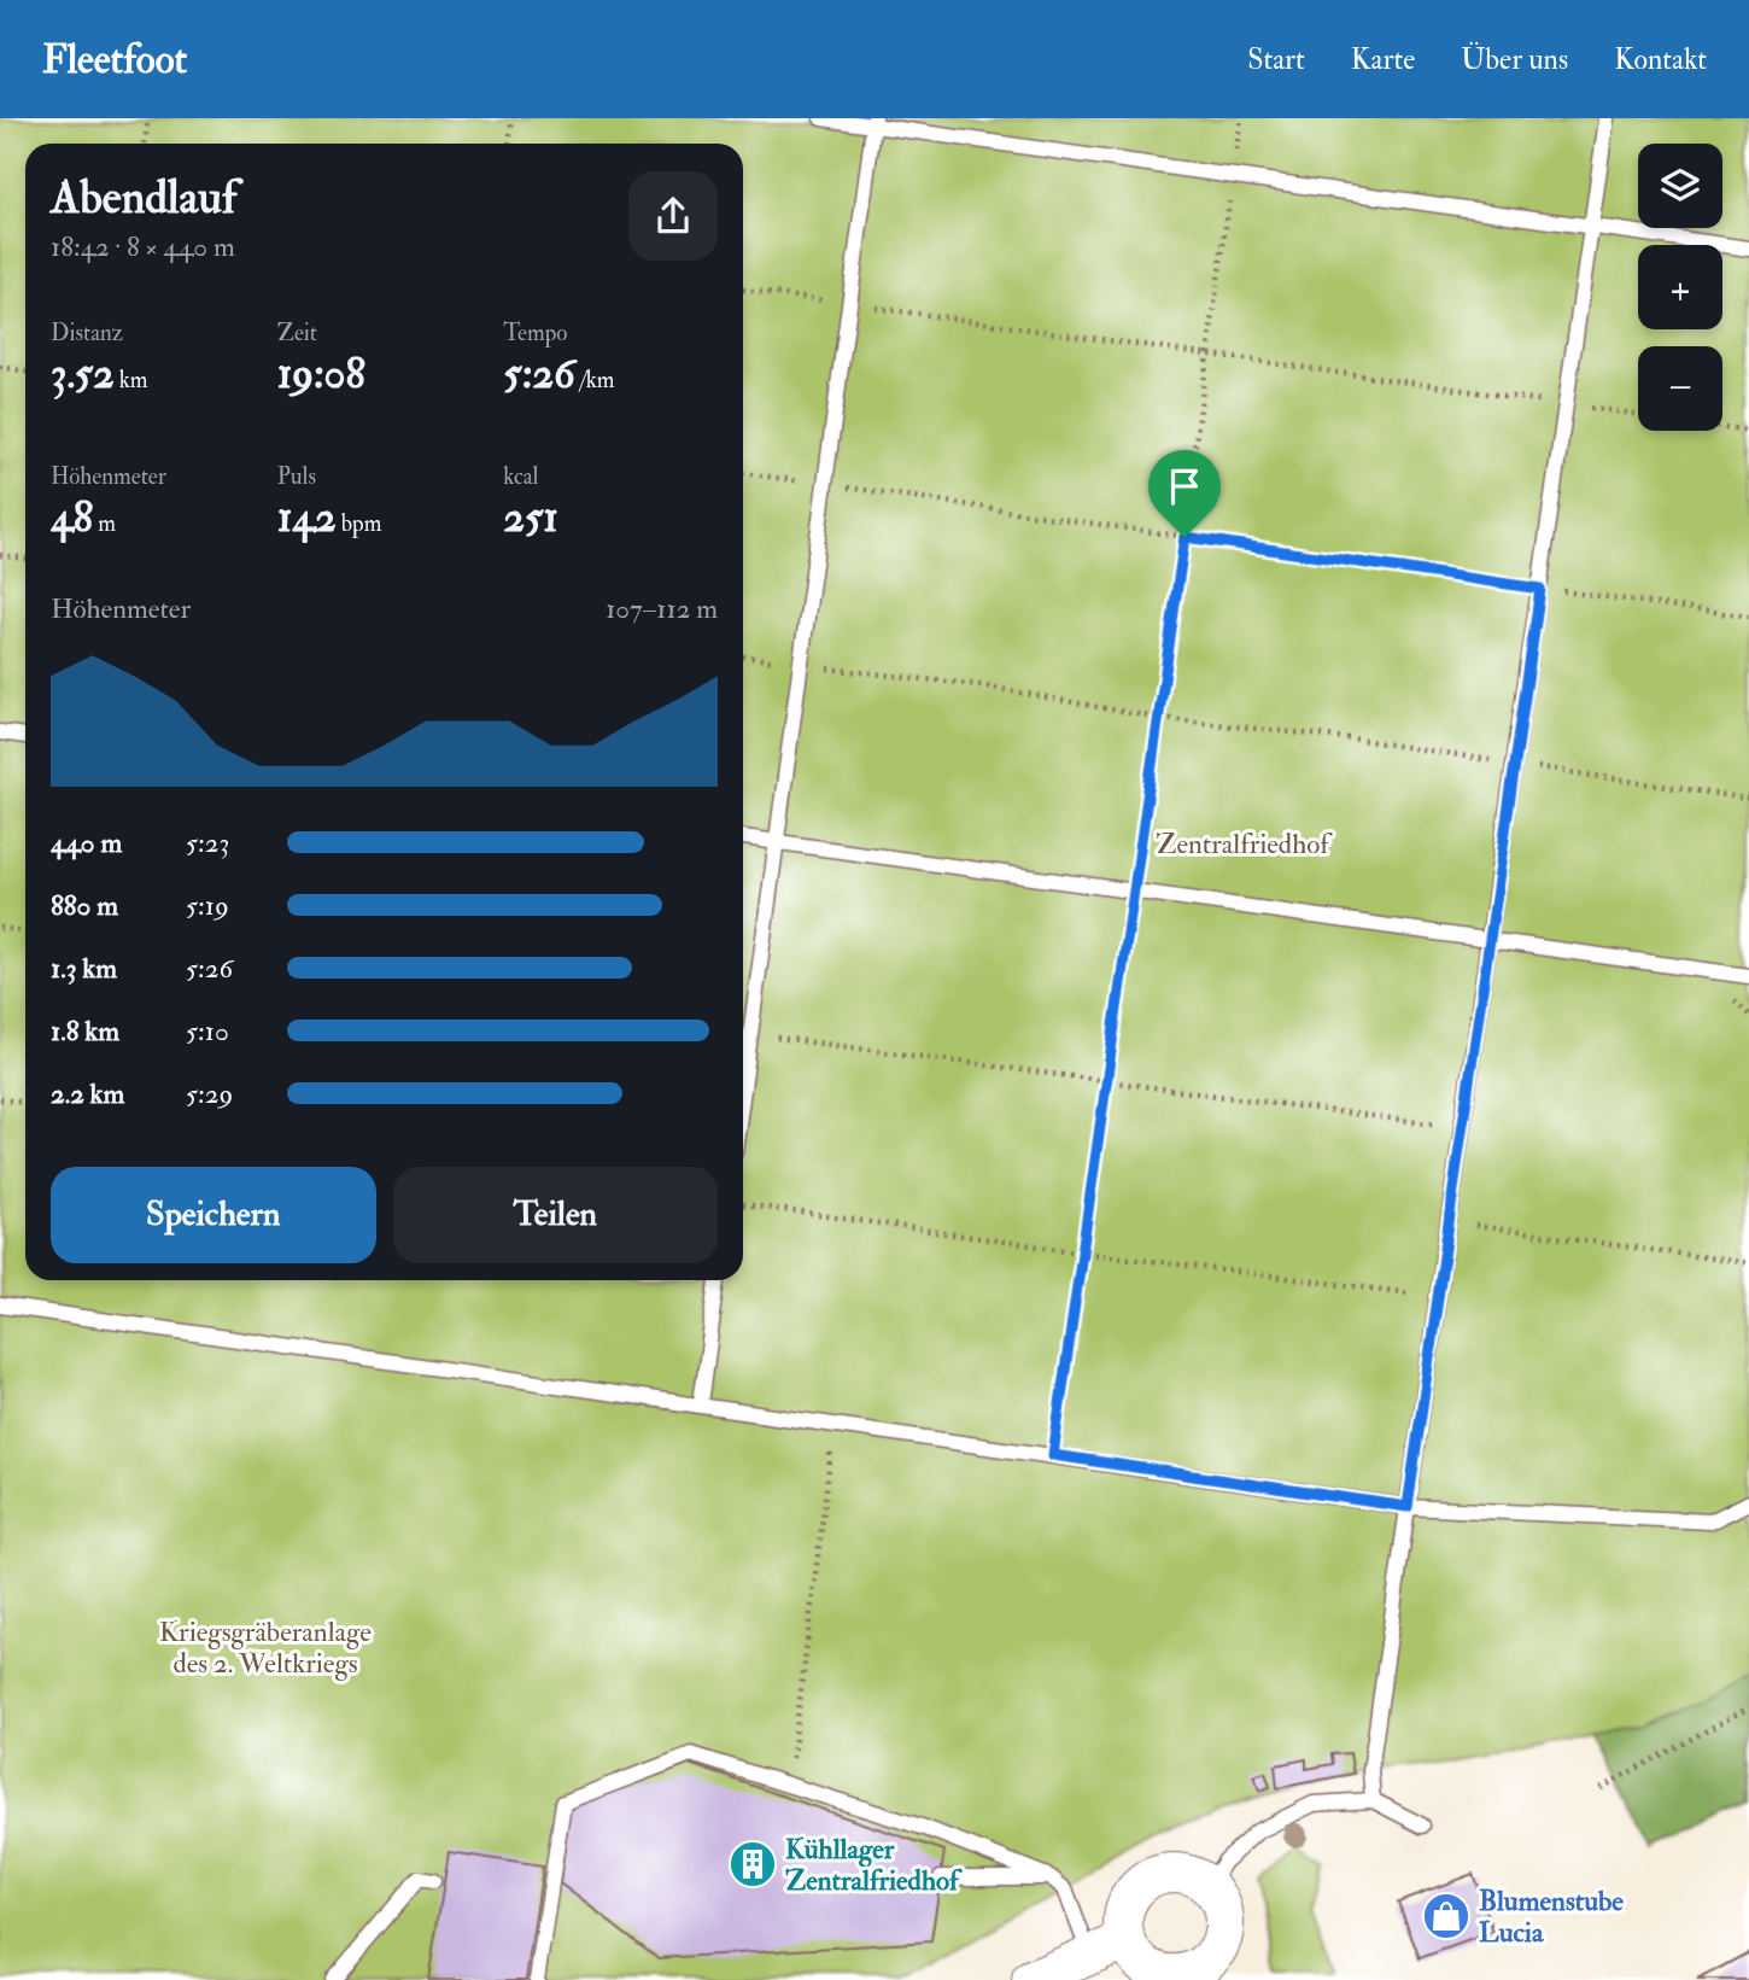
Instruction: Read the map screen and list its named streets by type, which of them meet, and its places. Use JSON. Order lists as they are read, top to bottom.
{
  "parks": ["Zentralfriedhof", "Kriegsgräberanlage des 2. Weltkriegs"],
  "places": {
    "building": ["Kühllager Zentralfriedhof"],
    "shop": ["Blumenstube Lucia"]
  },
  "page": {
    "header": "Fleetfoot",
    "nav": [
      "Start",
      "Karte",
      "Über uns",
      "Kontakt"
    ],
    "map_buttons": ["+", "−"],
    "heading": ["Abendlauf", "18:42 · 8 × 440 m"],
    "stats": [
      ["Distanz", "3.52 km"],
      ["Zeit", "19:08"],
      ["Tempo", "5:26 /km"],
      ["Höhenmeter", "48 m"],
      ["Puls", "142 bpm"],
      ["kcal", "251"]
    ],
    "chart": ["Höhenmeter", "107–112 m"],
    "list": [
      {
        "name": "440 m",
        "note": "5:23"
      },
      {
        "name": "880 m",
        "note": "5:19"
      },
      {
        "name": "1.3 km",
        "note": "5:26"
      },
      {
        "name": "1.8 km",
        "note": "5:10"
      },
      {
        "name": "2.2 km",
        "note": "5:29"
      }
    ],
    "buttons": ["Speichern", "Teilen"]
  }
}
